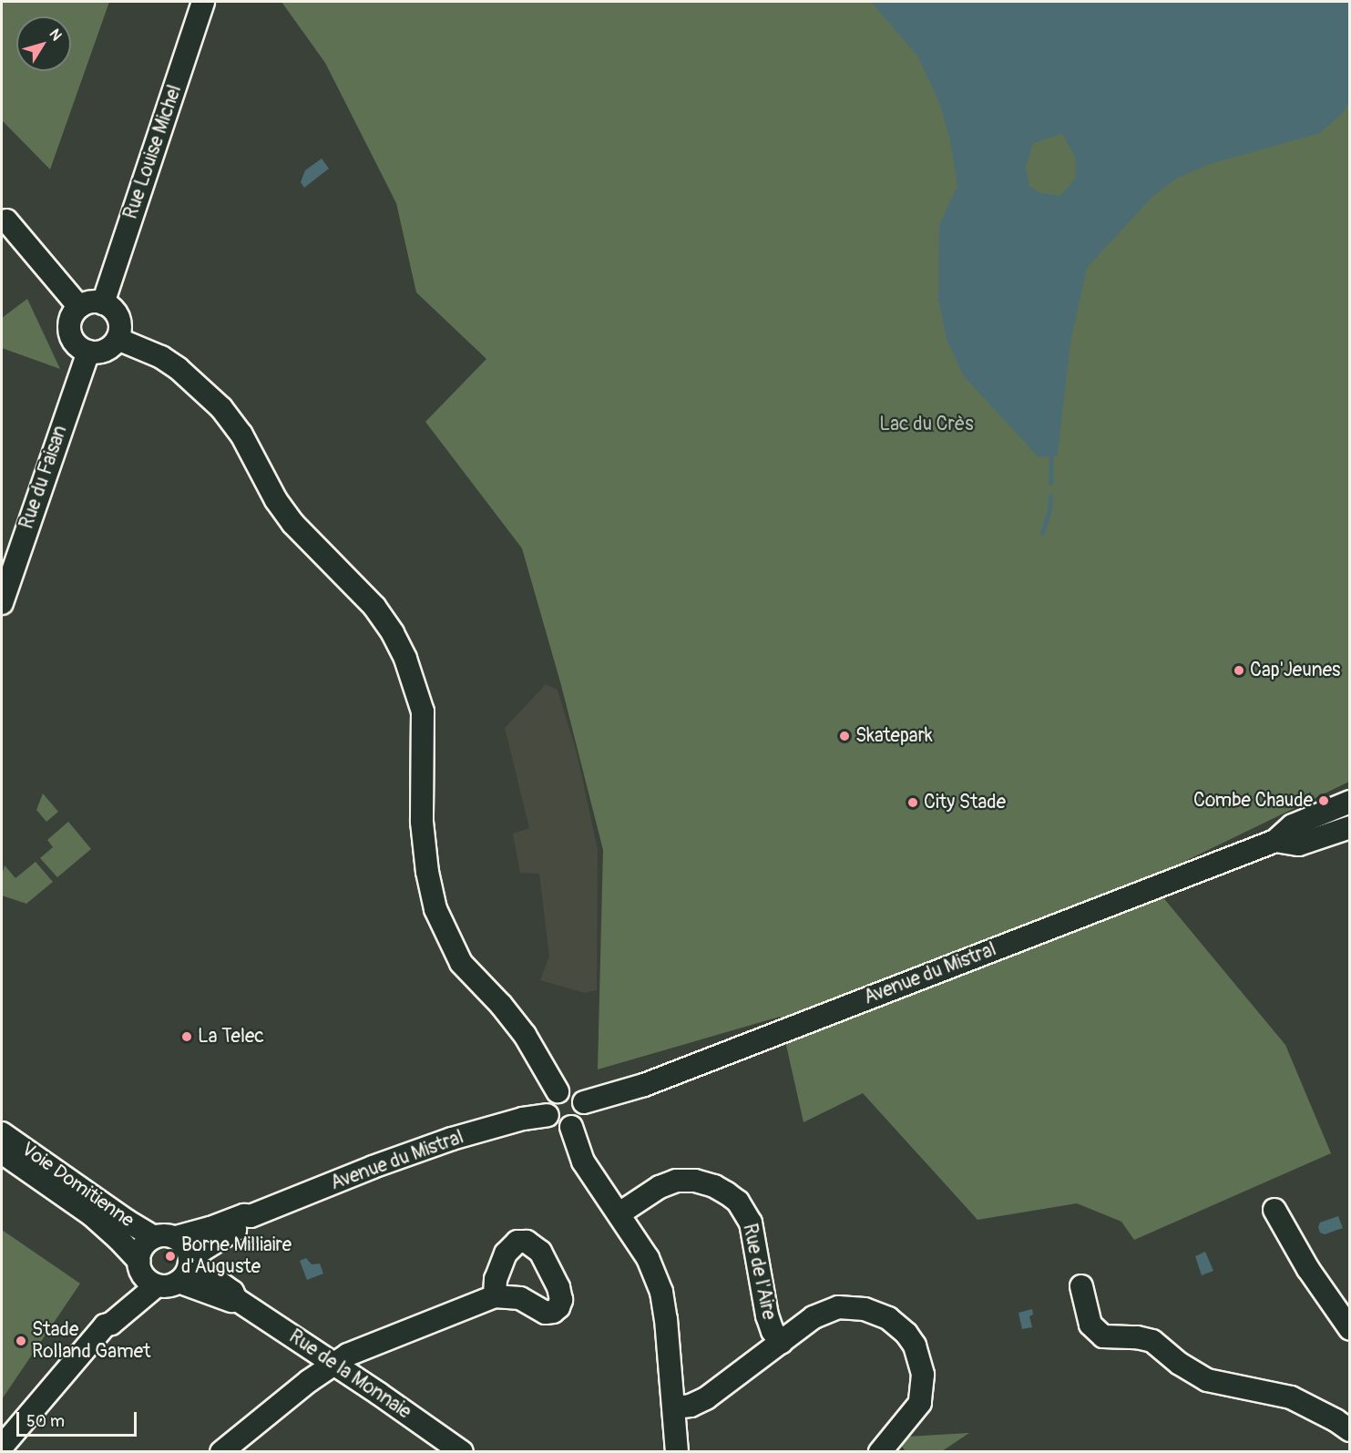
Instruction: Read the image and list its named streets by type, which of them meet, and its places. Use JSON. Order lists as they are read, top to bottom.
{
  "streets": {
    "street": [
      "Rue Louise Michel",
      "Rue du Faisan",
      "Avenue du Mistral",
      "Voie Domitienne",
      "Rue de l'Aire",
      "Rue de la Monnaie"
    ]
  },
  "crossings": [
    ["Rue Louise Michel", "Rue du Faisan"],
    ["Avenue du Mistral", "Voie Domitienne"],
    ["Avenue du Mistral", "Rue de la Monnaie"],
    ["Voie Domitienne", "Rue de la Monnaie"]
  ],
  "parks": ["Lac du Crès"],
  "places": [
    "Cap'Jeunes",
    "Skatepark",
    "Combe Chaude",
    "City Stade",
    "La Telec",
    "Borne Milliaire d'Auguste",
    "Stade Rolland Gamet"
  ],
  "scale_bar": "50 m",
  "north": "top right"
}
